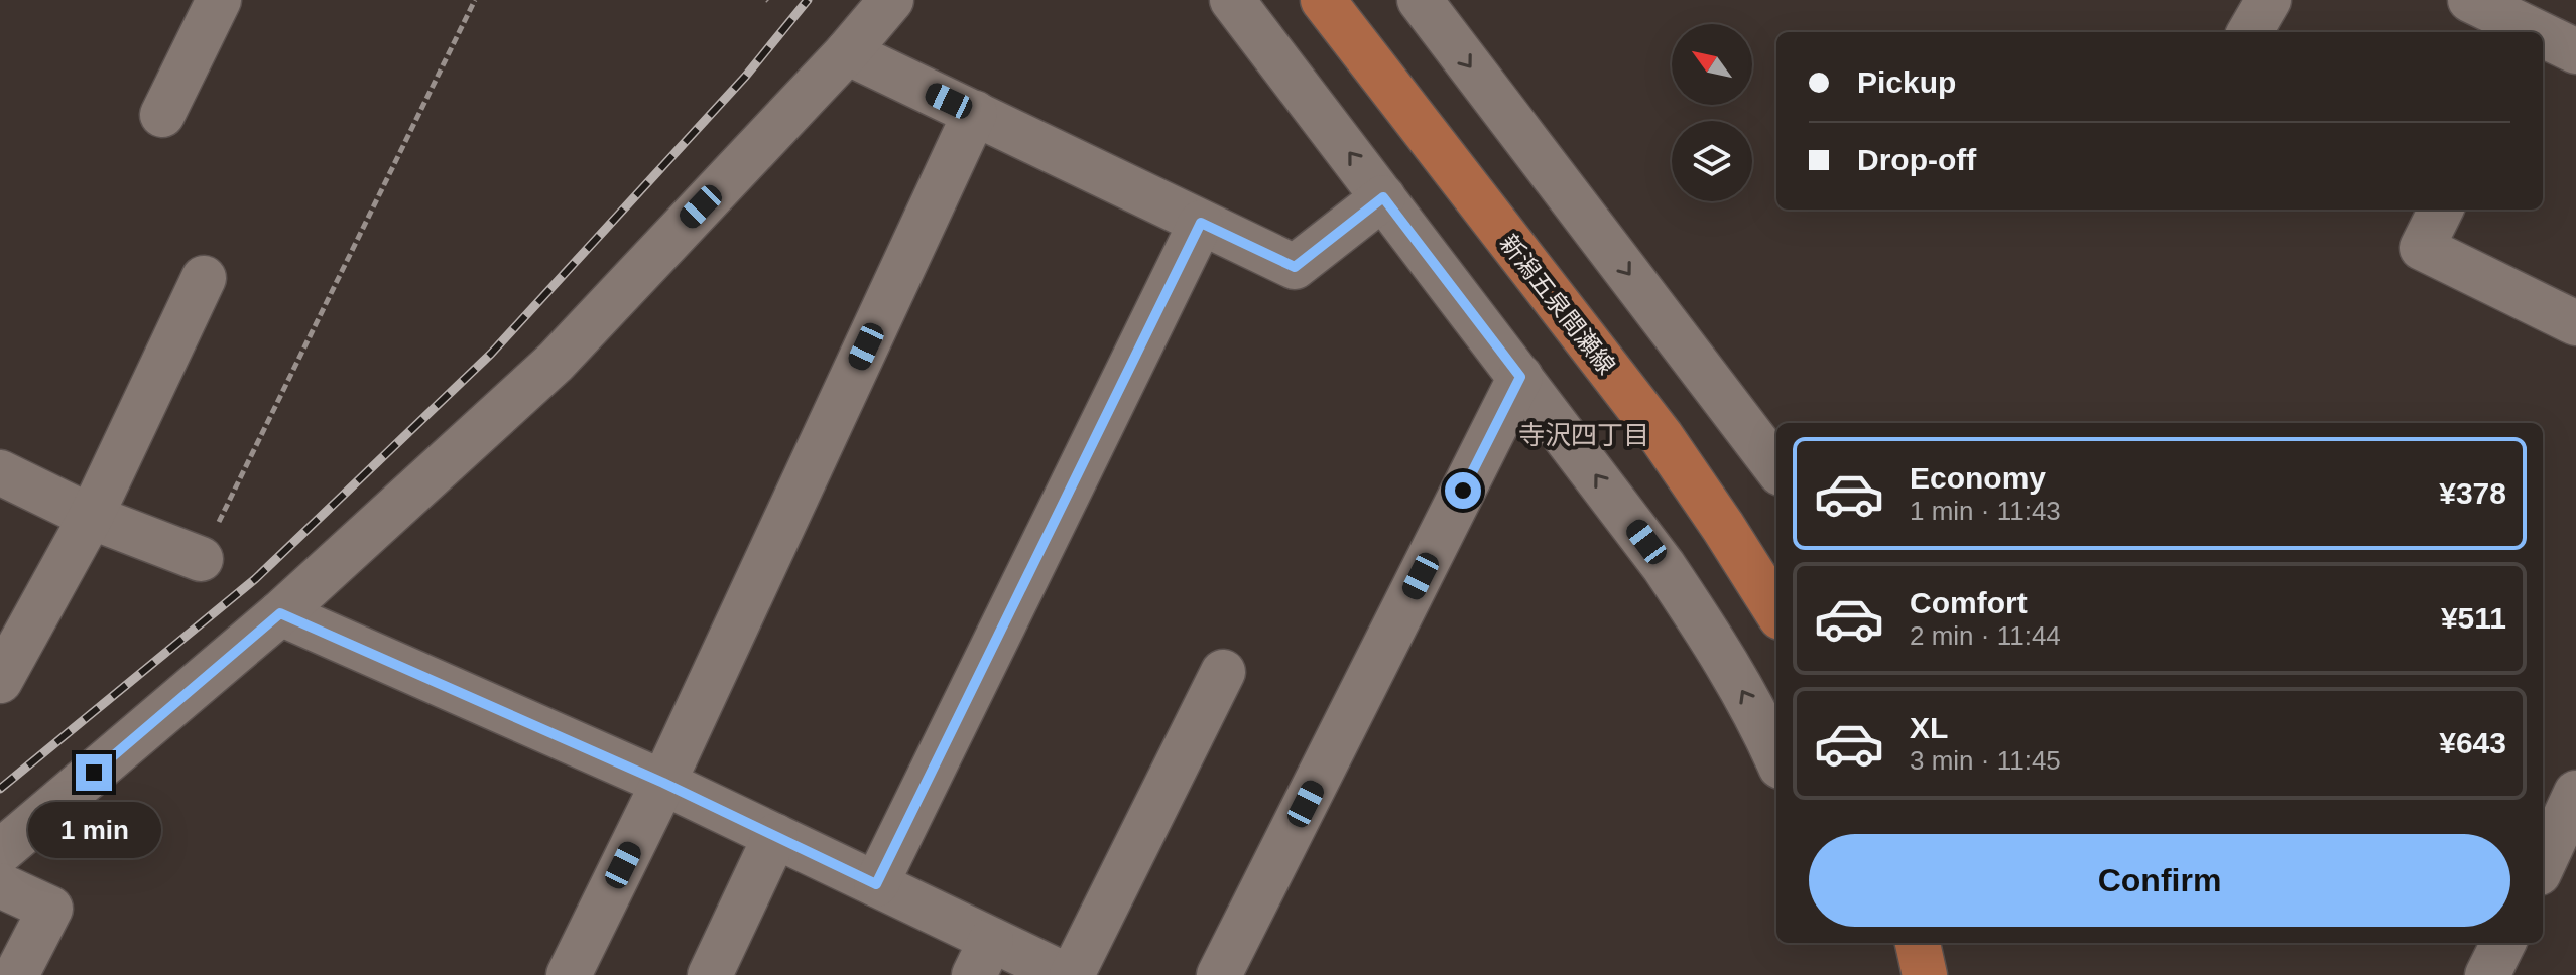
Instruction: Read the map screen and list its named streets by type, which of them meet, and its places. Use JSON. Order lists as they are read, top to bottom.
{
  "streets": {
    "main road": ["新潟五泉間瀬線"]
  },
  "districts": ["寺沢四丁目"],
  "north": "top left",
  "page": {
    "banner": ["Pickup", "Drop-off"],
    "list": [
      {
        "name": "Economy",
        "note": "1 min · 11:43",
        "value": "¥378"
      },
      {
        "name": "Comfort",
        "note": "2 min · 11:44",
        "value": "¥511"
      },
      {
        "name": "XL",
        "note": "3 min · 11:45",
        "value": "¥643"
      }
    ],
    "bubble": "1 min",
    "buttons": "Confirm"
  }
}
